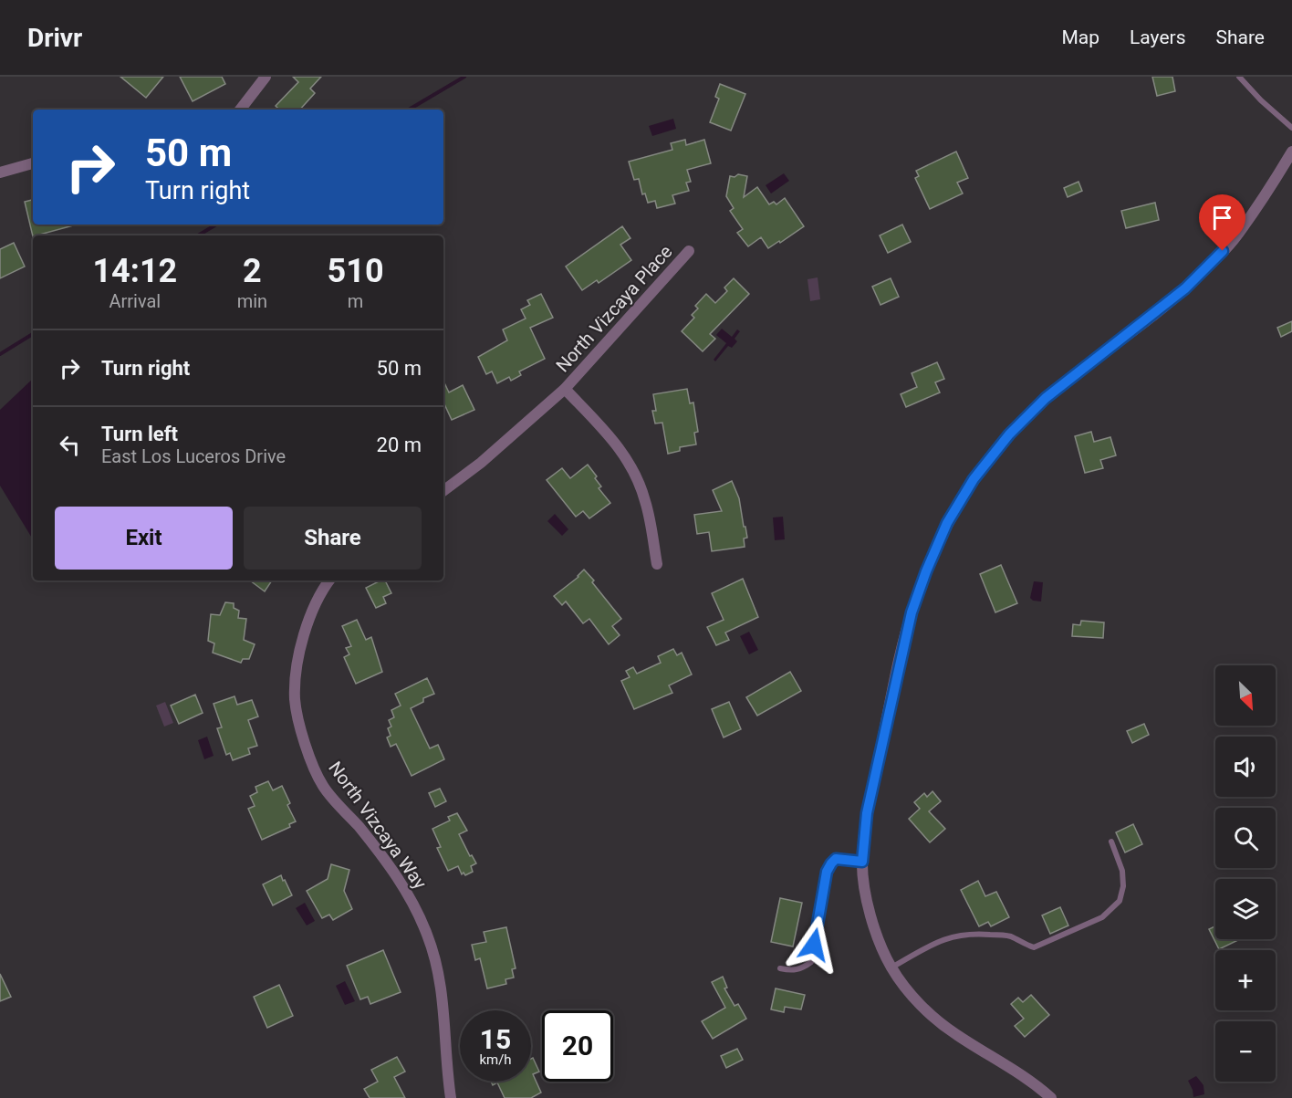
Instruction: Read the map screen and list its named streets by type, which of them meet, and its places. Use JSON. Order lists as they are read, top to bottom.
{
  "streets": {
    "street": ["North Vizcaya Place", "North Vizcaya Way"]
  },
  "north": "bottom right",
  "page": {
    "header": "Drivr",
    "nav": ["Map", "Layers", "Share"],
    "turn": ["50 m", "Turn right"],
    "eta": [
      "14:12",
      "Arrival",
      "2",
      "min",
      "510",
      "m"
    ],
    "list": [
      {
        "name": "Turn right",
        "value": "50 m"
      },
      {
        "name": "Turn left",
        "note": "East Los Luceros Drive",
        "value": "20 m"
      }
    ],
    "buttons": ["Exit", "Share"],
    "map_buttons": ["+", "−"],
    "speed": "15 km/h",
    "limit": "20"
  }
}
